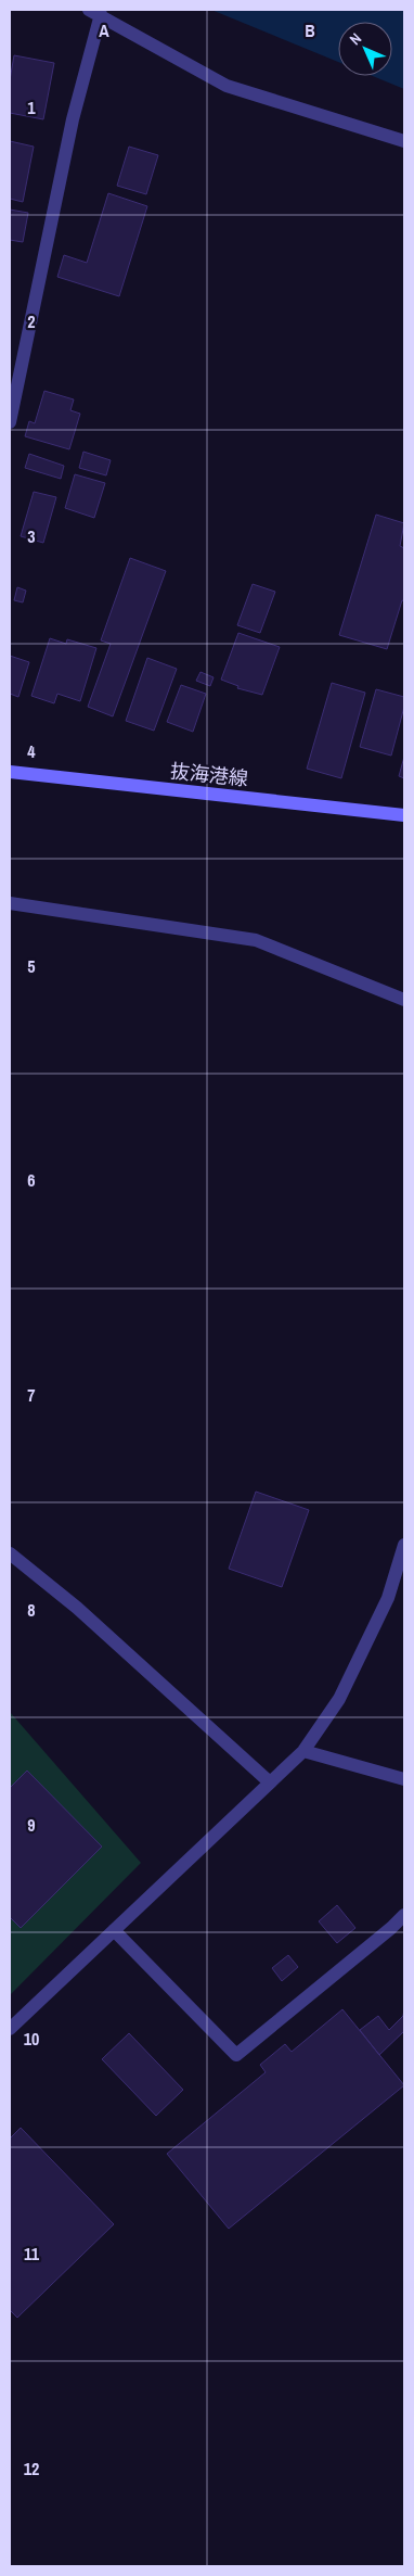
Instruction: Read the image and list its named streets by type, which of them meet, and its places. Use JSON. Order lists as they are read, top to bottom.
{
  "streets": {
    "main road": ["抜海港線"]
  },
  "north": "top left",
  "grid": {
    "columns": ["A", "B"],
    "rows": [
      "1",
      "2",
      "3",
      "4",
      "5",
      "6",
      "7",
      "8",
      "9",
      "10",
      "11",
      "12"
    ]
  }
}
